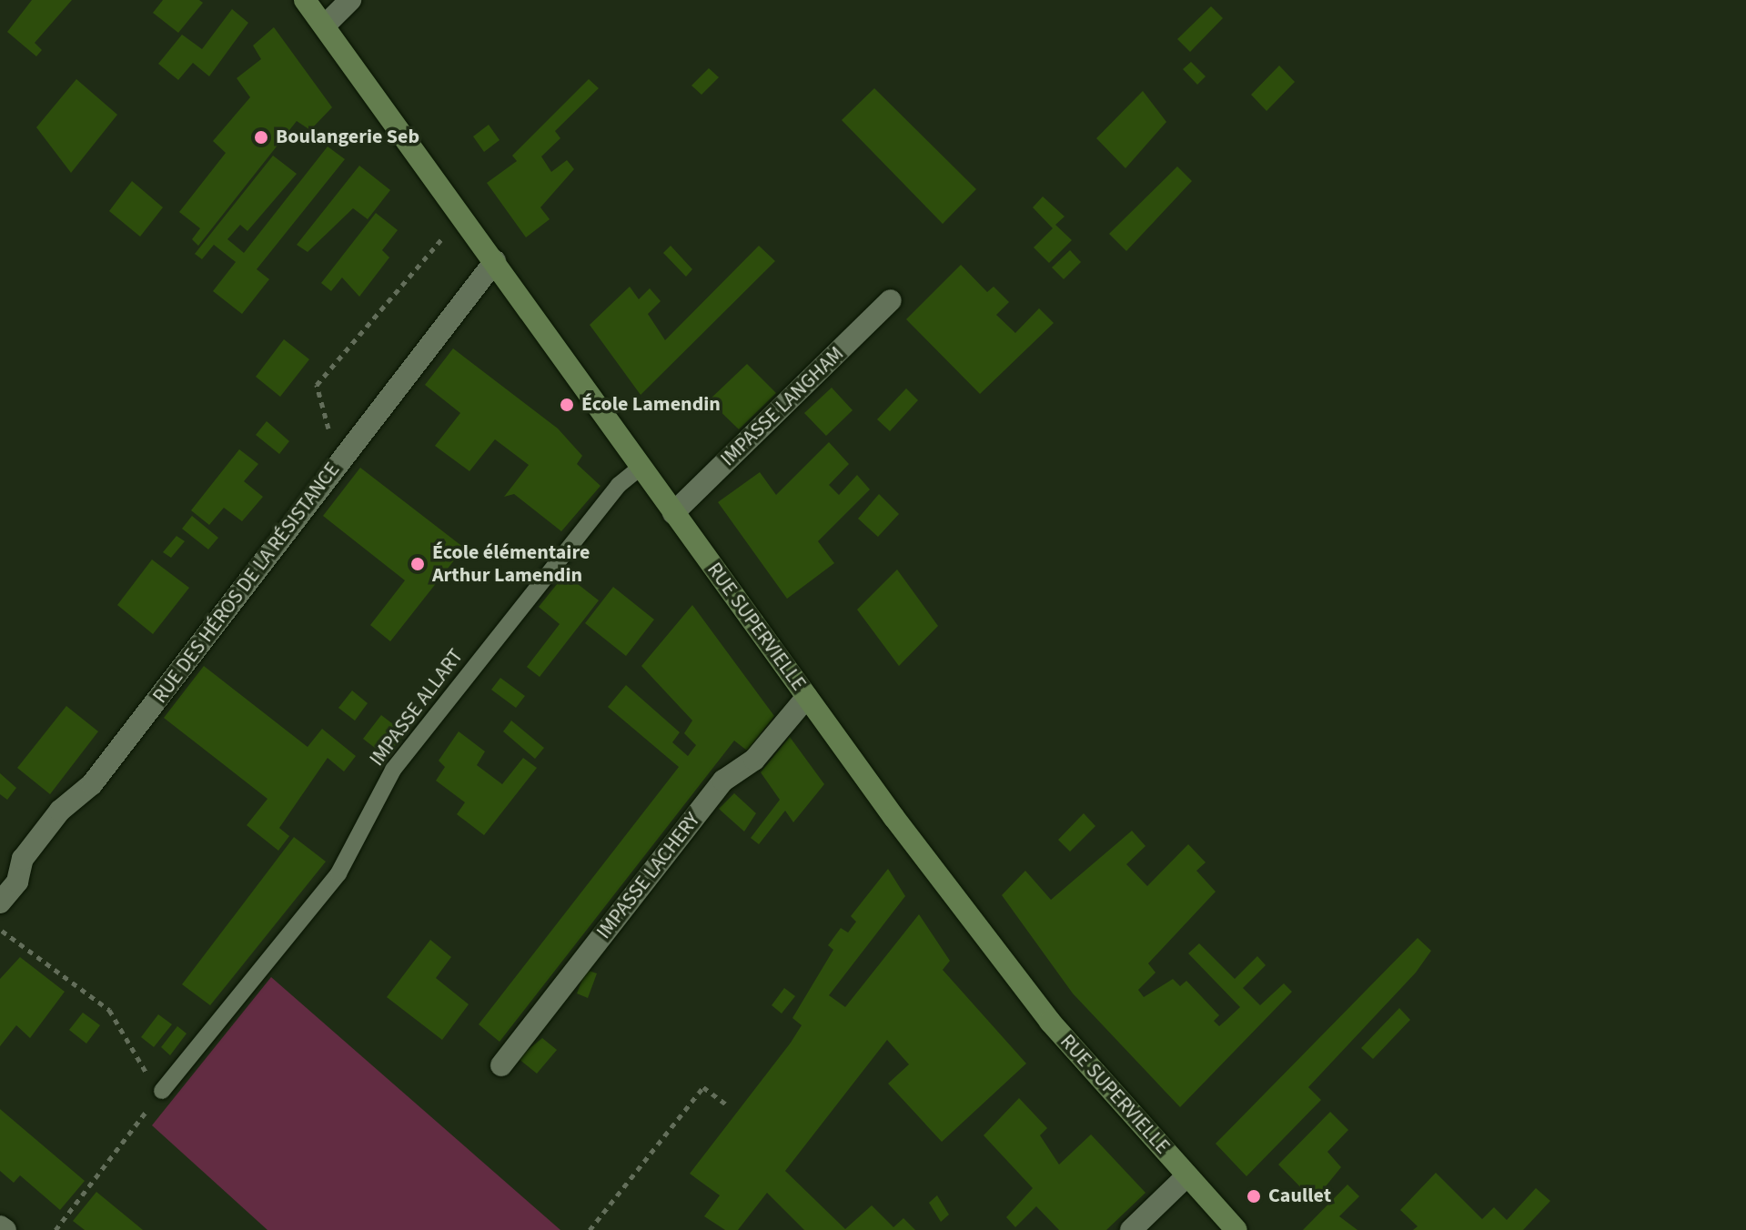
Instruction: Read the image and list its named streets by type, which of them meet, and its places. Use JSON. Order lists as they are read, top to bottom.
{
  "streets": {
    "main road": ["RUE SUPERVIELLE"],
    "street": ["IMPASSE LANGHAM", "RUE DES HÉROS DE LA RÉSISTANCE", "IMPASSE LACHERY"],
    "lane": ["IMPASSE ALLART"]
  },
  "crossings": [
    ["IMPASSE LANGHAM", "RUE SUPERVIELLE"],
    ["RUE DES HÉROS DE LA RÉSISTANCE", "RUE SUPERVIELLE"],
    ["RUE SUPERVIELLE", "IMPASSE ALLART"],
    ["RUE SUPERVIELLE", "IMPASSE LACHERY"]
  ],
  "places": [
    "Boulangerie Seb",
    "École Lamendin",
    "École élémentaire Arthur Lamendin",
    "Caullet"
  ]
}
